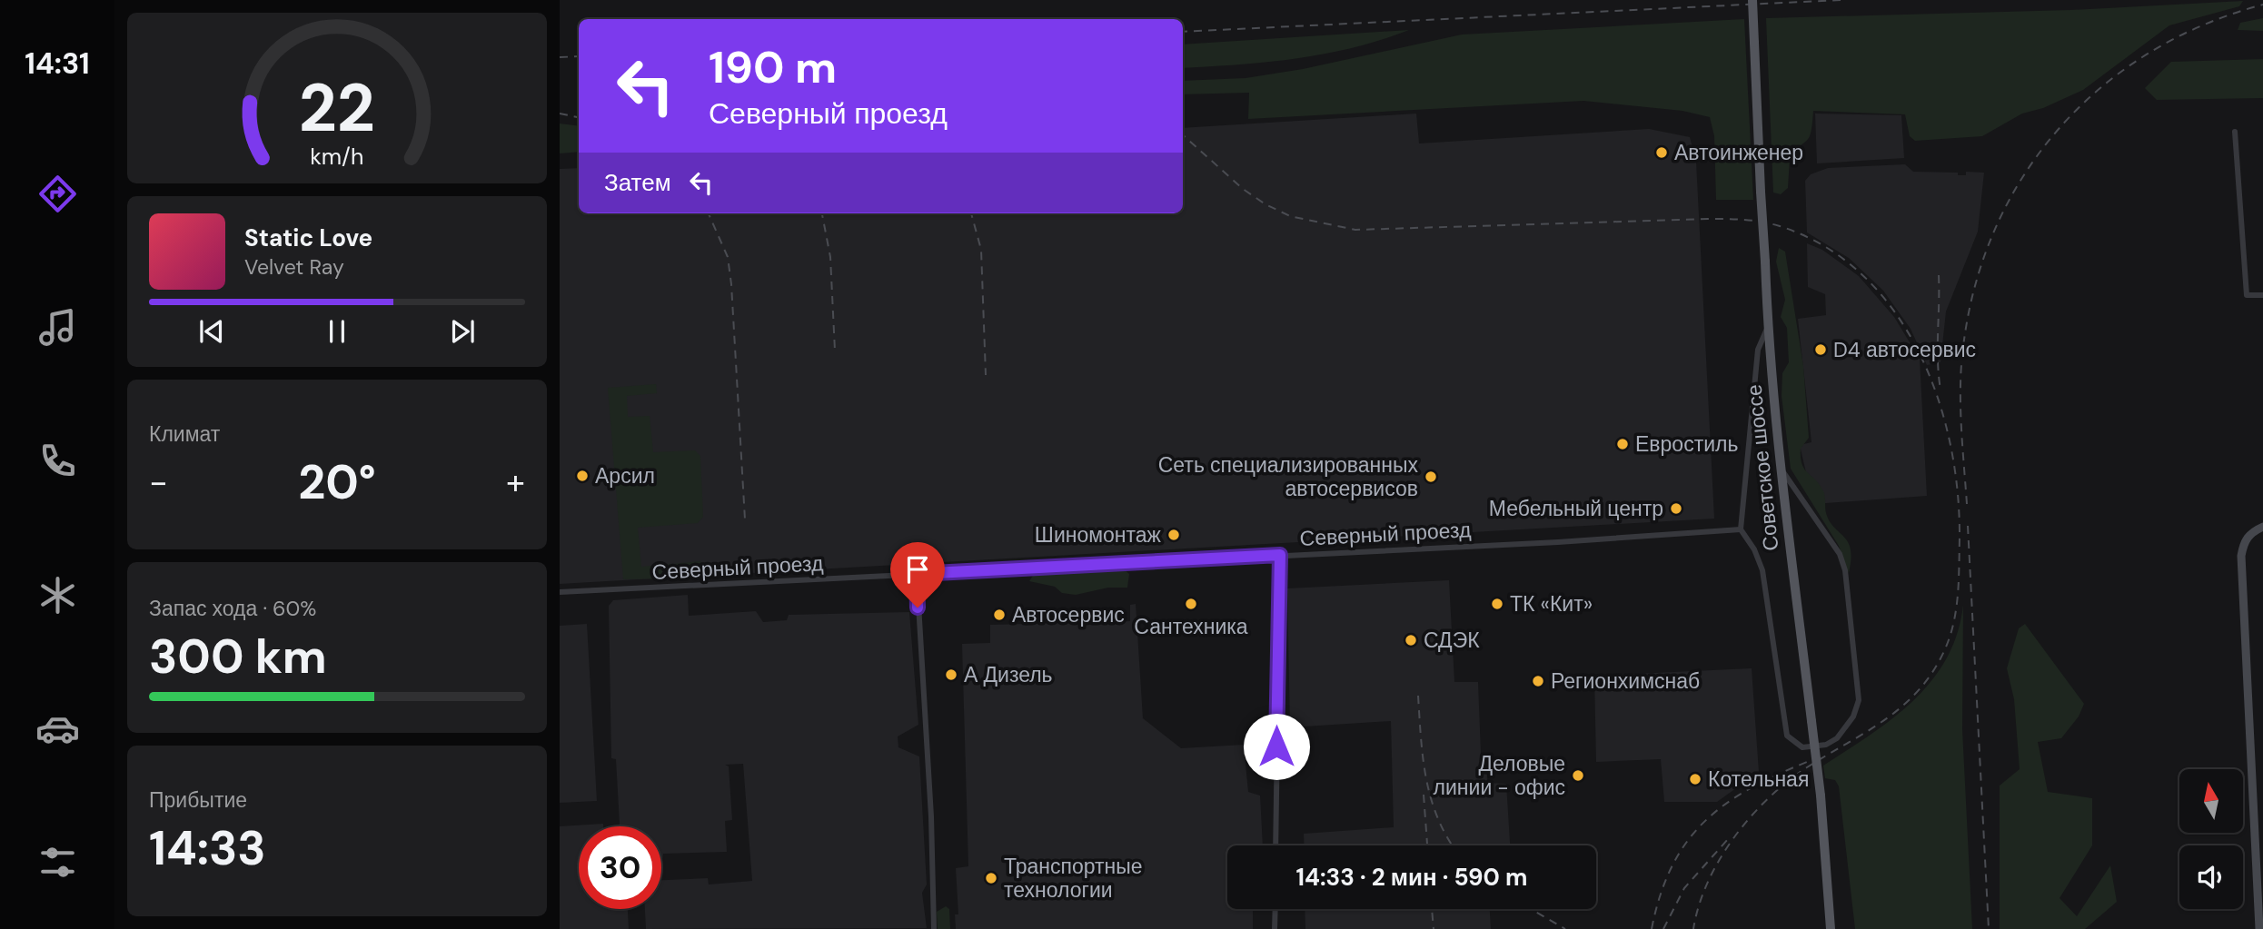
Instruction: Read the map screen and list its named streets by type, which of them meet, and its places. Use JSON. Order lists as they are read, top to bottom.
{
  "streets": {
    "main road": ["Советское шоссе"],
    "street": ["Северный проезд"]
  },
  "places": [
    "Автоинженер",
    "D4 автосервис",
    "Евростиль",
    "Арсил",
    "Сеть специализированных автосервисов",
    "Мебельный центр",
    "Шиномонтаж",
    "Сантехника",
    "ТК «Кит»",
    "Автосервис",
    "СДЭК",
    "А Дизель",
    "Регионхимснаб",
    "Деловые линии - офис",
    "Котельная",
    "Транспортные технологии"
  ],
  "north": "top",
  "page": {
    "tabs": "14:31",
    "turn": ["190 m", "Северный проезд"],
    "then": "Затем",
    "song": ["Static Love", "Velvet Ray"],
    "tile": [
      "Климат",
      ["Запас хода · 60%", "300 km"],
      ["Прибытие", "14:33"]
    ],
    "heat": ["−", "20°", "+"],
    "limit": "30",
    "trip": "14:33 · 2 мин · 590 m",
    "gauge": ["22", "km/h"]
  }
}
